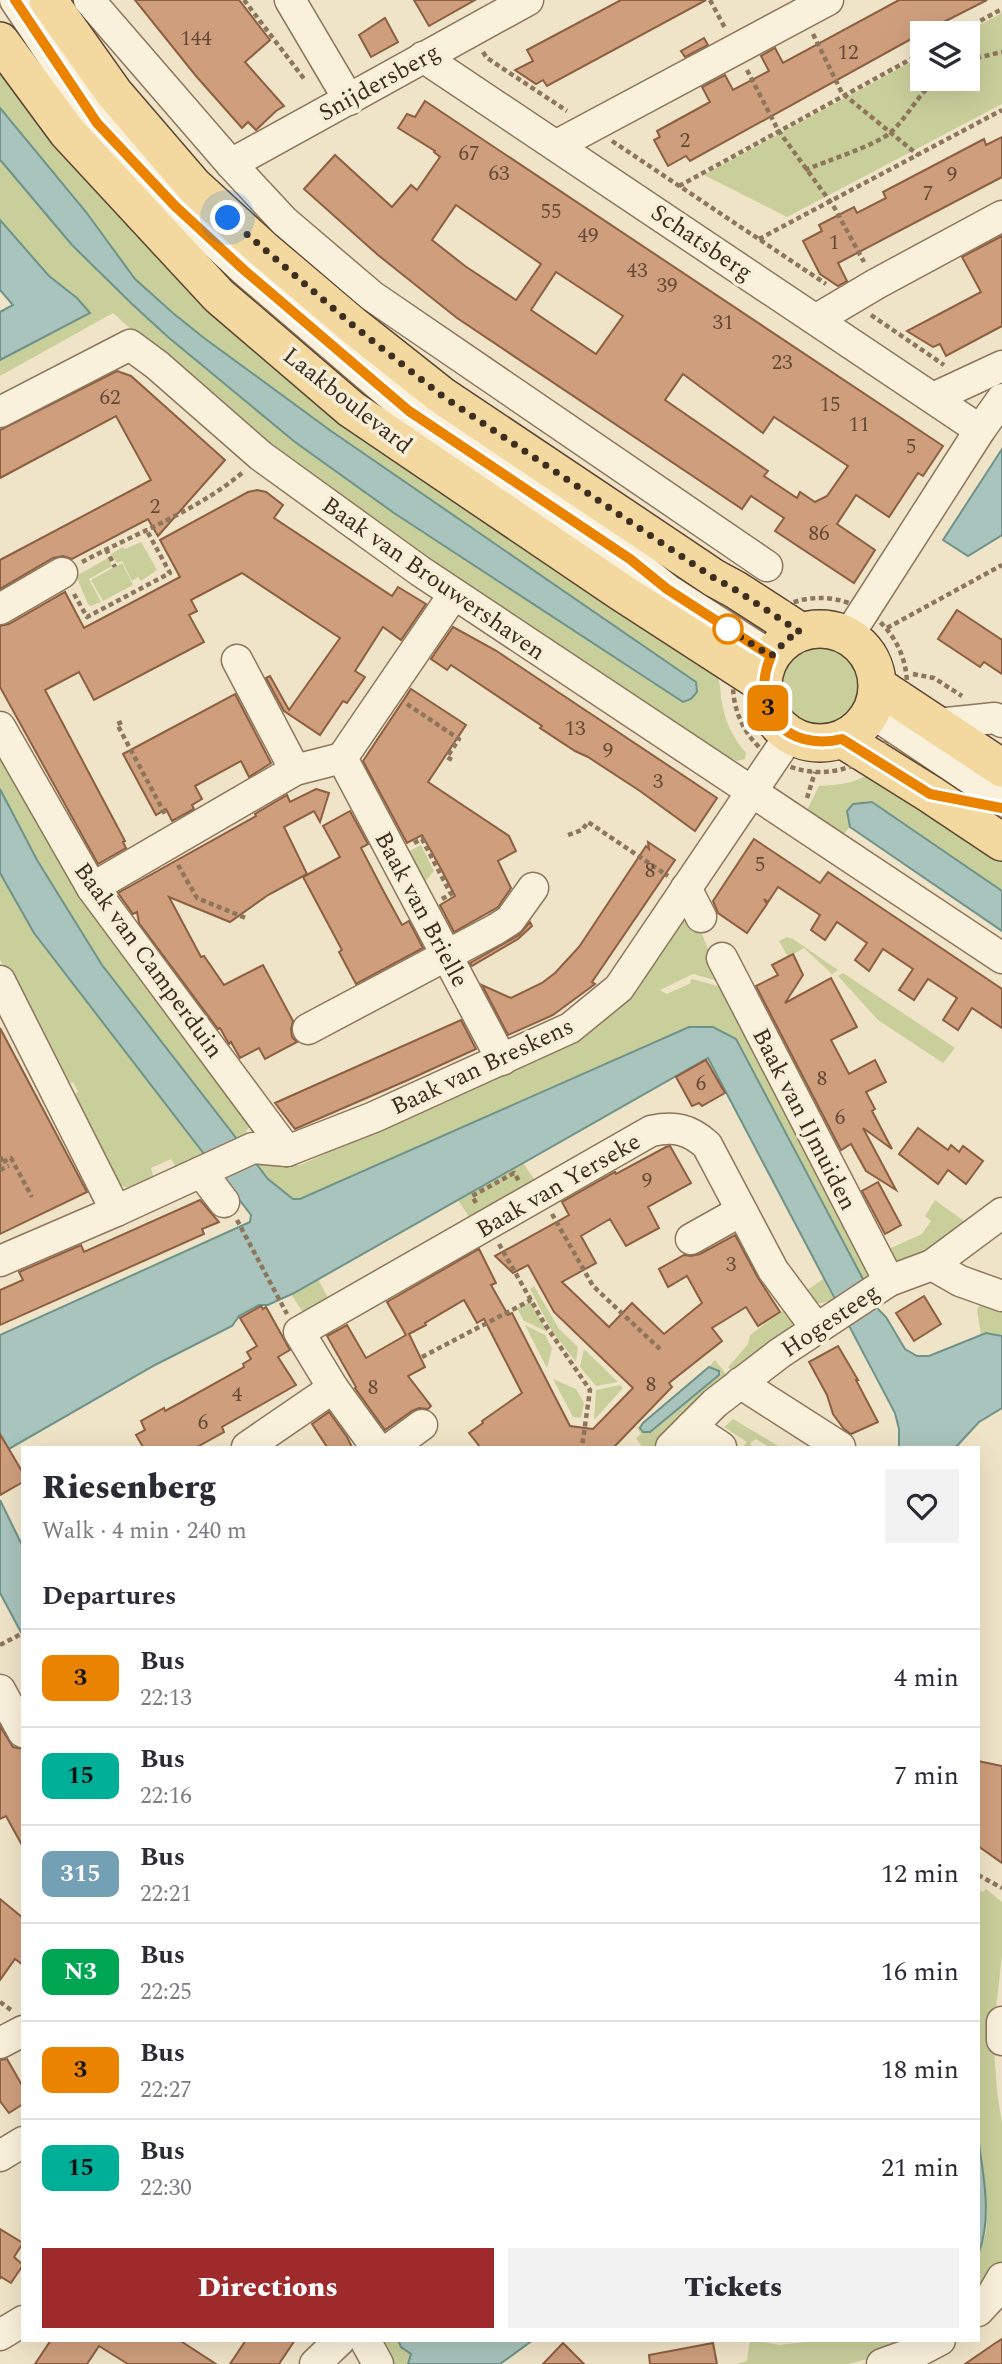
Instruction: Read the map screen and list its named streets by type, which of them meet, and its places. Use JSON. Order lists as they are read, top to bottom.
{
  "streets": {
    "main road": ["Laakboulevard"],
    "street": [
      "Snijdersberg",
      "Schatsberg",
      "Baak van Brouwershaven",
      "Baak van Brielle",
      "Baak van Camperduin",
      "Baak van Breskens",
      "Baak van IJmuiden",
      "Baak van Yerseke",
      "Hogesteeg"
    ]
  },
  "crossings": [
    ["Snijdersberg", "Schatsberg"],
    ["Laakboulevard", "Baak van Breskens"],
    ["Baak van Brouwershaven", "Baak van Breskens"],
    ["Baak van Brielle", "Baak van Breskens"],
    ["Baak van Camperduin", "Baak van Breskens"],
    ["Baak van IJmuiden", "Hogesteeg"],
    ["Baak van Yerseke", "Hogesteeg"]
  ],
  "lines": ["bus line 3"],
  "house_numbers": [
    "144",
    "12",
    "2",
    "67",
    "63",
    "9",
    "7",
    "55",
    "49",
    "1",
    "43",
    "39",
    "31",
    "23",
    "62",
    "15",
    "11",
    "5",
    "2",
    "86",
    "13",
    "9",
    "3",
    "5",
    "8",
    "8",
    "6",
    "6",
    "9",
    "3",
    "8",
    "8",
    "4",
    "6"
  ],
  "page": {
    "on_map": "3",
    "heading": [
      ["Riesenberg", "Walk · 4 min · 240 m"],
      "Departures"
    ],
    "list": [
      {
        "mark": "3",
        "name": "Bus",
        "note": "22:13",
        "value": "4 min"
      },
      {
        "mark": "15",
        "name": "Bus",
        "note": "22:16",
        "value": "7 min"
      },
      {
        "mark": "315",
        "name": "Bus",
        "note": "22:21",
        "value": "12 min"
      },
      {
        "mark": "N3",
        "name": "Bus",
        "note": "22:25",
        "value": "16 min"
      },
      {
        "mark": "3",
        "name": "Bus",
        "note": "22:27",
        "value": "18 min"
      },
      {
        "mark": "15",
        "name": "Bus",
        "note": "22:30",
        "value": "21 min"
      }
    ],
    "buttons": ["Directions", "Tickets"]
  }
}
